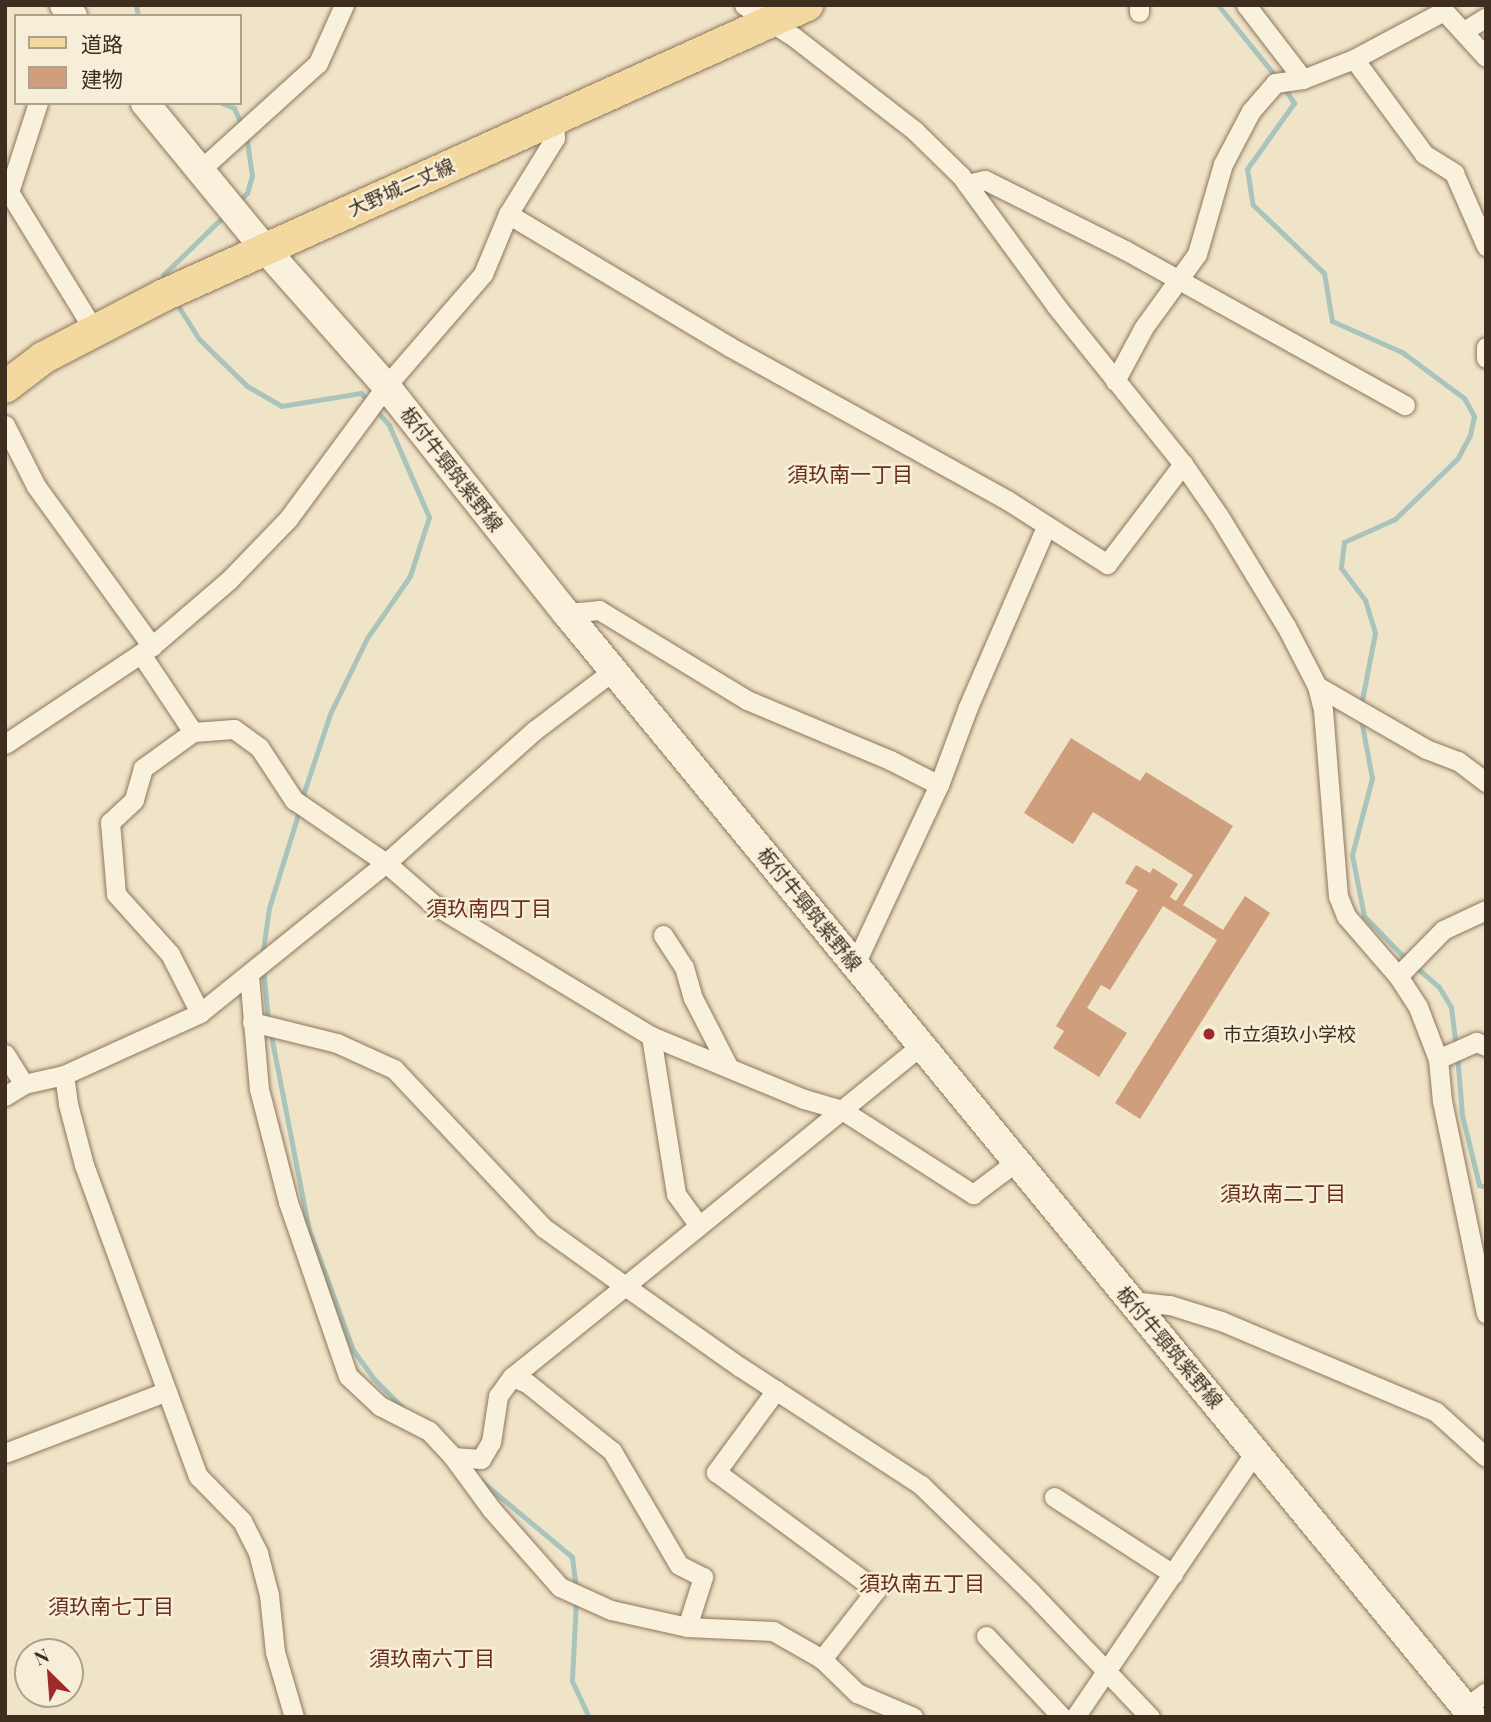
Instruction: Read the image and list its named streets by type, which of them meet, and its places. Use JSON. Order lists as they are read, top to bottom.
{
  "streets": {
    "main road": ["大野城二丈線", "板付牛頸筑紫野線"]
  },
  "crossings": [
    ["大野城二丈線", "板付牛頸筑紫野線"]
  ],
  "districts": [
    "須玖南一丁目",
    "須玖南四丁目",
    "須玖南二丁目",
    "須玖南五丁目",
    "須玖南七丁目",
    "須玖南六丁目"
  ],
  "places": ["市立須玖小学校"],
  "legend": ["道路", "建物"],
  "north": "top left"
}
